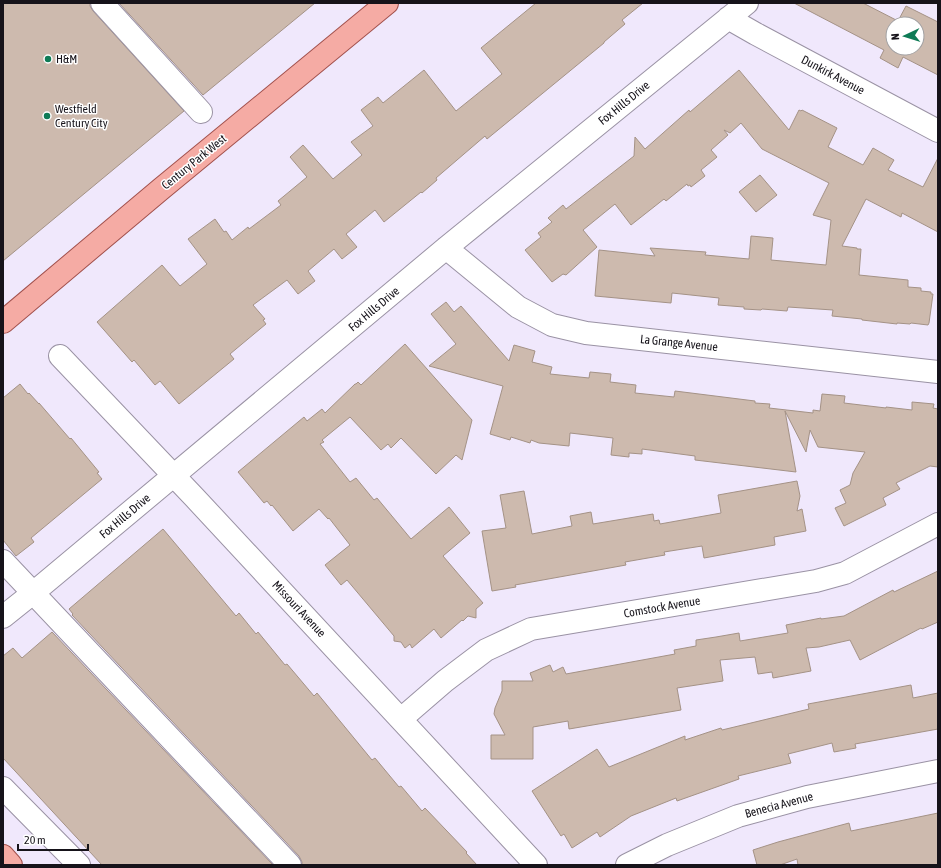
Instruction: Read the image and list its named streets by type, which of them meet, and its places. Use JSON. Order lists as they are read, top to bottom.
{
  "streets": {
    "main road": ["Century Park West"],
    "street": [
      "Dunkirk Avenue",
      "Fox Hills Drive",
      "La Grange Avenue",
      "Comstock Avenue",
      "Missouri Avenue",
      "Benecia Avenue"
    ]
  },
  "crossings": [
    ["Dunkirk Avenue", "Fox Hills Drive"],
    ["Fox Hills Drive", "La Grange Avenue"],
    ["Fox Hills Drive", "Missouri Avenue"],
    ["Comstock Avenue", "Missouri Avenue"]
  ],
  "places": ["H&M", "Westfield Century City"],
  "scale_bar": "20 m",
  "north": "left"
}
